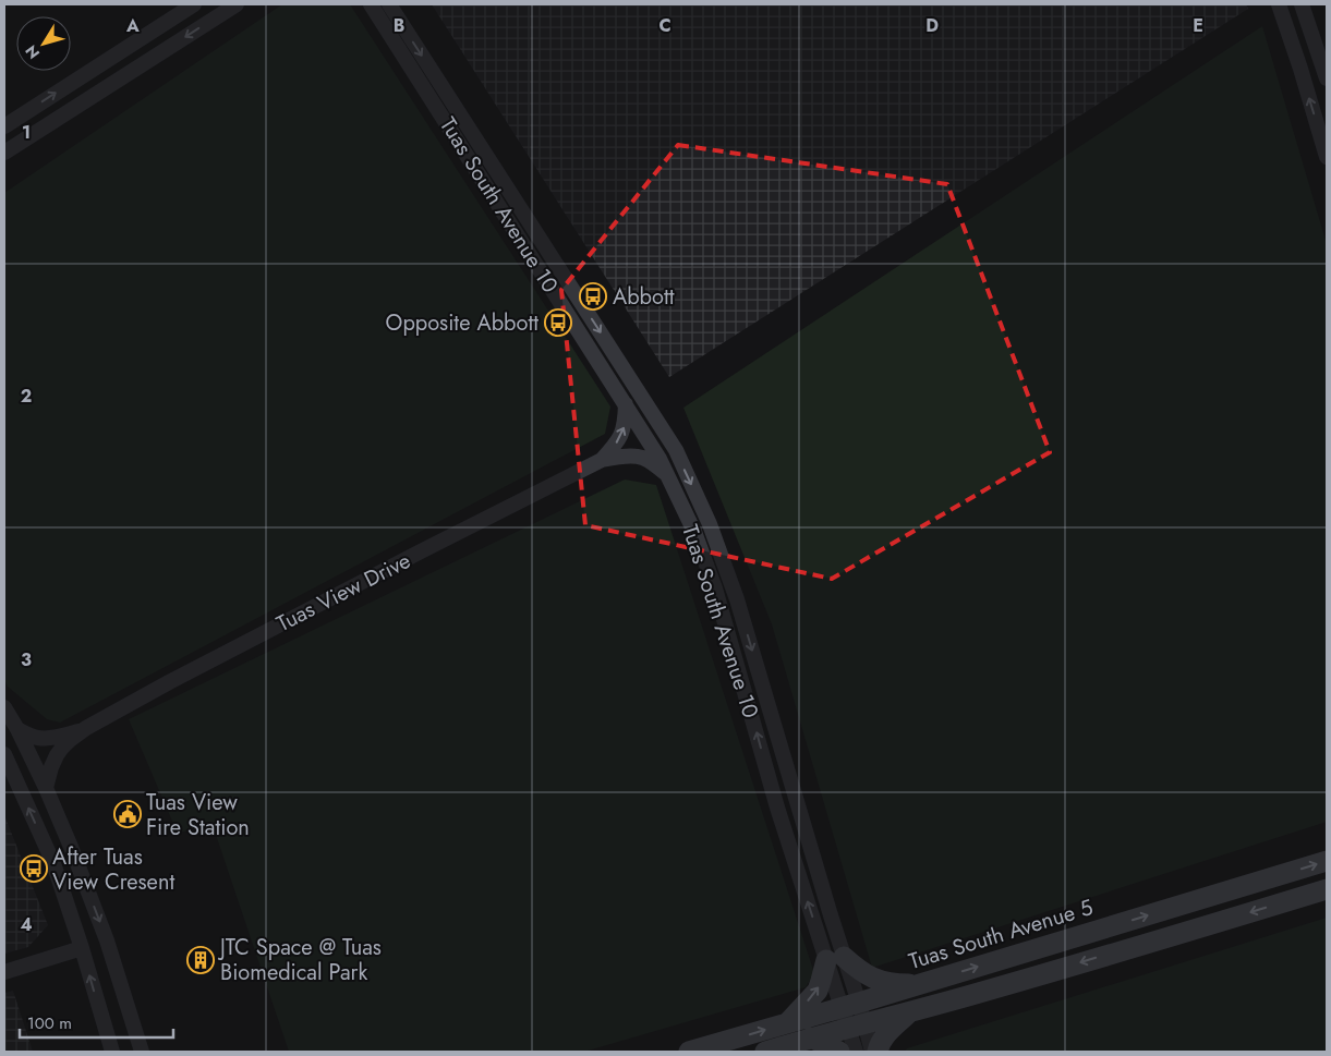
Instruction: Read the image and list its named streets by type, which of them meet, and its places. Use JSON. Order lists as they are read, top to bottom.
{
  "streets": {
    "main road": ["Tuas South Avenue 5"],
    "street": ["Tuas South Avenue 10", "Tuas View Drive"]
  },
  "crossings": [
    ["Tuas South Avenue 10", "Tuas View Drive"],
    ["Tuas South Avenue 10", "Tuas South Avenue 5"]
  ],
  "places": {
    "bus stop": ["Abbott", "Opposite Abbott", "After Tuas View Cresent"],
    "public building": ["Tuas View Fire Station"],
    "building": ["JTC Space @ Tuas Biomedical Park"]
  },
  "scale_bar": "100 m",
  "north": "bottom left",
  "grid": {
    "columns": [
      "A",
      "B",
      "C",
      "D",
      "E"
    ],
    "rows": [
      "1",
      "2",
      "3",
      "4"
    ]
  }
}
